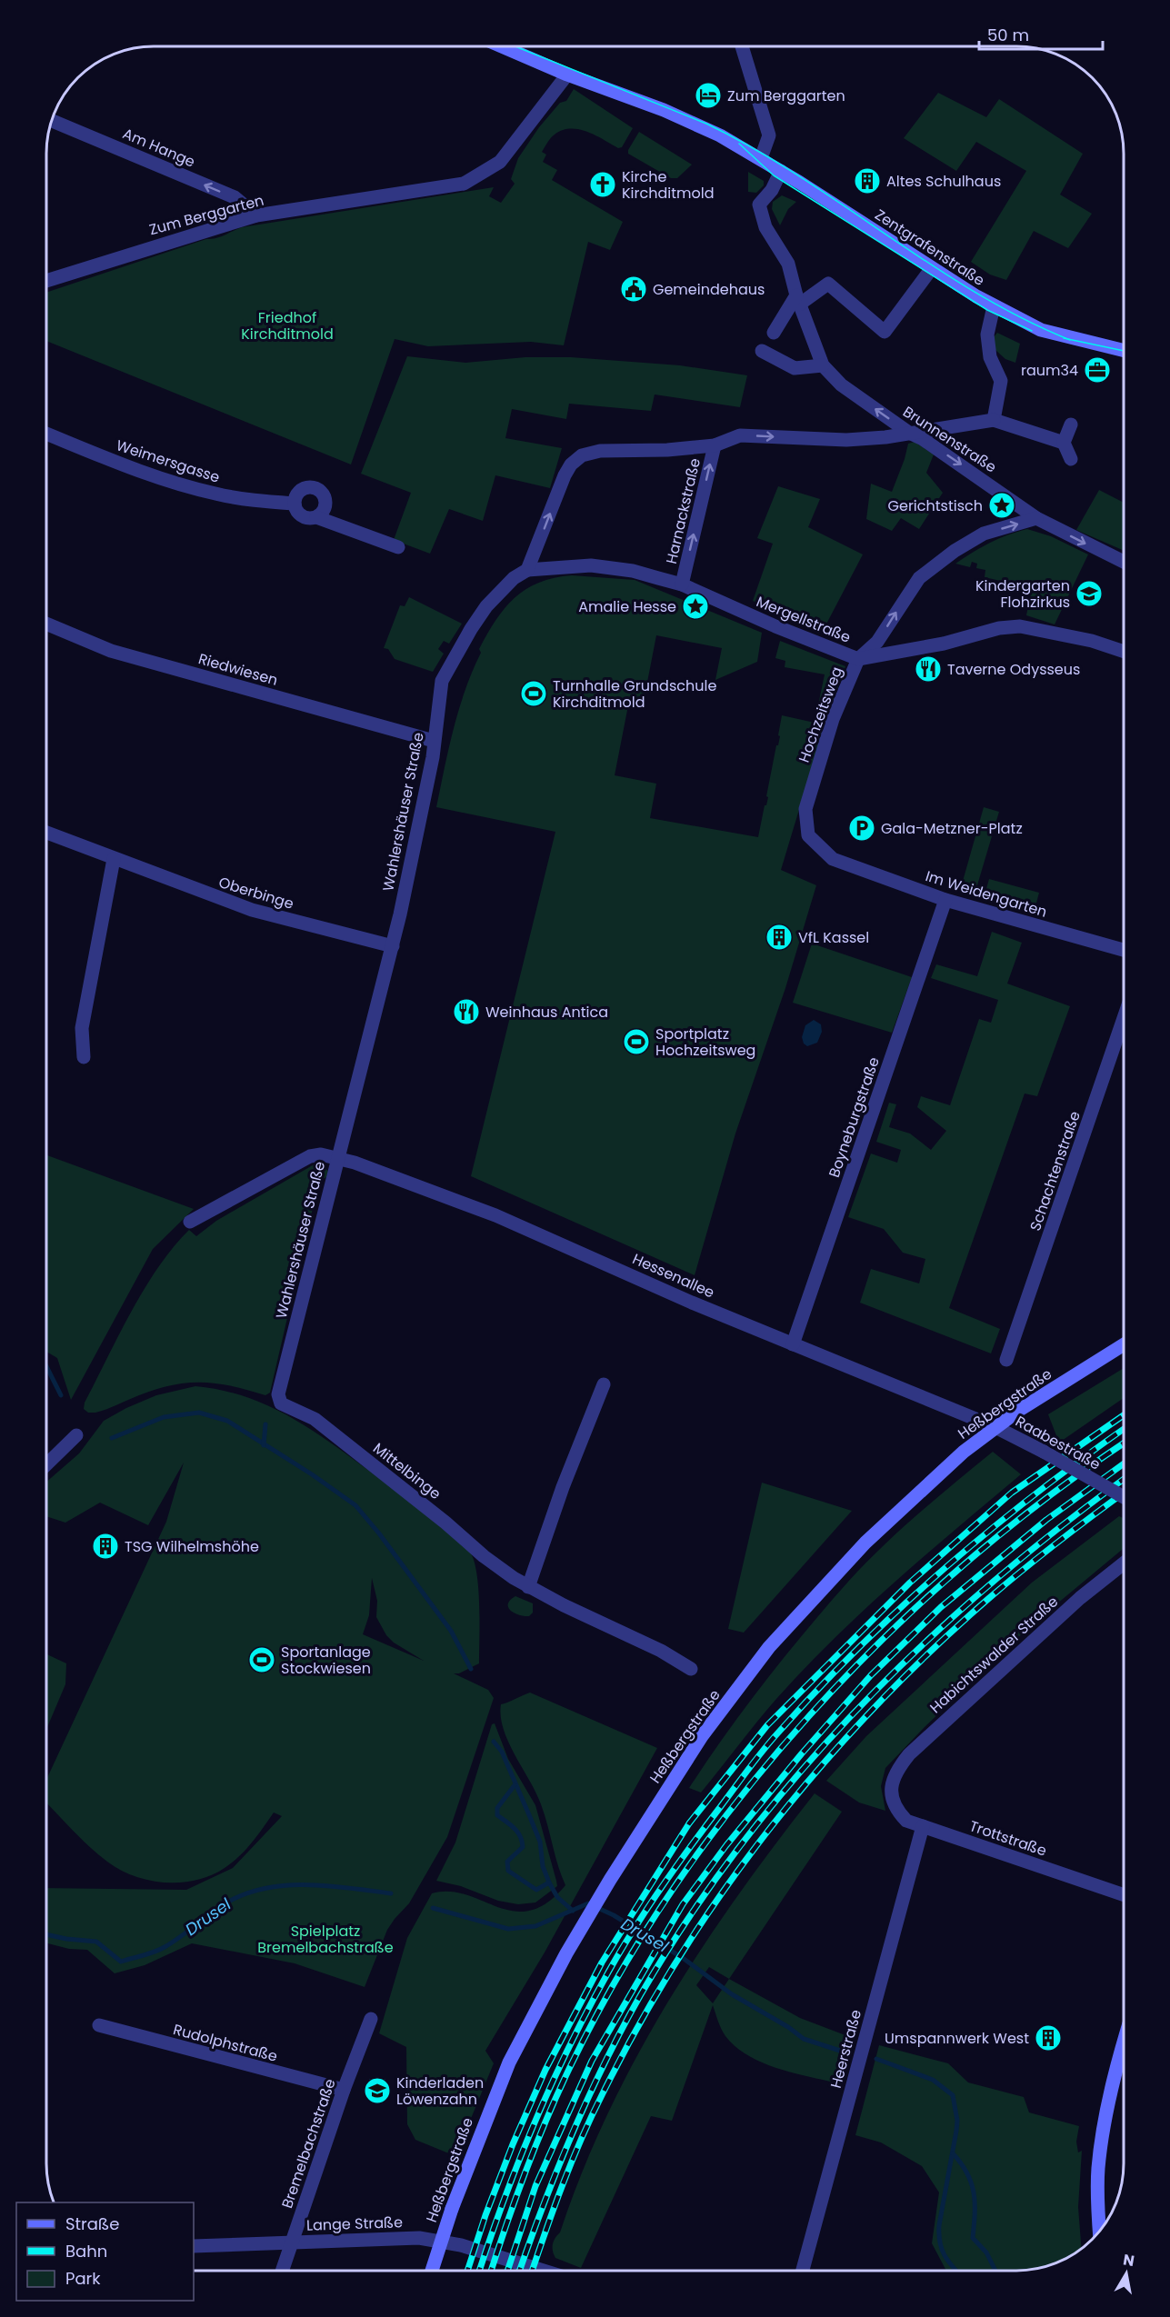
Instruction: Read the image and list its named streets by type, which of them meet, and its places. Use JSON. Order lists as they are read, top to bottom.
{
  "streets": {
    "main road": ["Zentgrafenstraße", "Heßbergstraße"],
    "street": [
      "Am Hange",
      "Zum Berggarten",
      "Brunnenstraße",
      "Weimersgasse",
      "Harnackstraße",
      "Mergellstraße",
      "Riedwiesen",
      "Hochzeitsweg",
      "Wahlershäuser Straße",
      "Oberbinge",
      "Im Weidengarten",
      "Boyneburgstraße",
      "Schachtenstraße",
      "Hessenallee",
      "Raabestraße",
      "Mittelbinge",
      "Habichtswalder Straße",
      "Trottstraße",
      "Rudolphstraße",
      "Heerstraße",
      "Bremelbachstraße",
      "Lange Straße"
    ]
  },
  "crossings": [
    ["Am Hange", "Zum Berggarten"],
    ["Zum Berggarten", "Zentgrafenstraße"],
    ["Zentgrafenstraße", "Brunnenstraße"],
    ["Brunnenstraße", "Hochzeitsweg"],
    ["Harnackstraße", "Mergellstraße"],
    ["Mergellstraße", "Hochzeitsweg"],
    ["Mergellstraße", "Wahlershäuser Straße"],
    ["Riedwiesen", "Wahlershäuser Straße"],
    ["Hochzeitsweg", "Im Weidengarten"],
    ["Wahlershäuser Straße", "Oberbinge"],
    ["Wahlershäuser Straße", "Hessenallee"],
    ["Wahlershäuser Straße", "Mittelbinge"],
    ["Im Weidengarten", "Boyneburgstraße"],
    ["Boyneburgstraße", "Hessenallee"],
    ["Hessenallee", "Heßbergstraße"],
    ["Hessenallee", "Raabestraße"],
    ["Heßbergstraße", "Raabestraße"],
    ["Habichtswalder Straße", "Trottstraße"],
    ["Trottstraße", "Heerstraße"],
    ["Rudolphstraße", "Bremelbachstraße"],
    ["Bremelbachstraße", "Lange Straße"]
  ],
  "one_way": ["Am Hange", "Harnackstraße", "Hochzeitsweg"],
  "water": ["Drusel"],
  "parks": ["Friedhof Kirchditmold", "Spielplatz Bremelbachstraße"],
  "places": {
    "hotel": ["Zum Berggarten"],
    "building": [
      "Altes Schulhaus",
      "VfL Kassel",
      "TSG Wilhelmshöhe",
      "Umspannwerk West"
    ],
    "church": ["Kirche Kirchditmold"],
    "public building": ["Gemeindehaus"],
    "office": ["raum34"],
    "place": ["Gerichtstisch", "Amalie Hesse"],
    "school or university": ["Kindergarten Flohzirkus", "Kinderladen Löwenzahn"],
    "restaurant": ["Taverne Odysseus", "Weinhaus Antica"],
    "sports": ["Turnhalle Grundschule Kirchditmold", "Sportplatz Hochzeitsweg", "Sportanlage Stockwiesen"],
    "parking": ["Gala-Metzner-Platz"]
  },
  "legend": ["Straße", "Bahn", "Park"],
  "scale_bar": "50 m",
  "north": "top"
}
